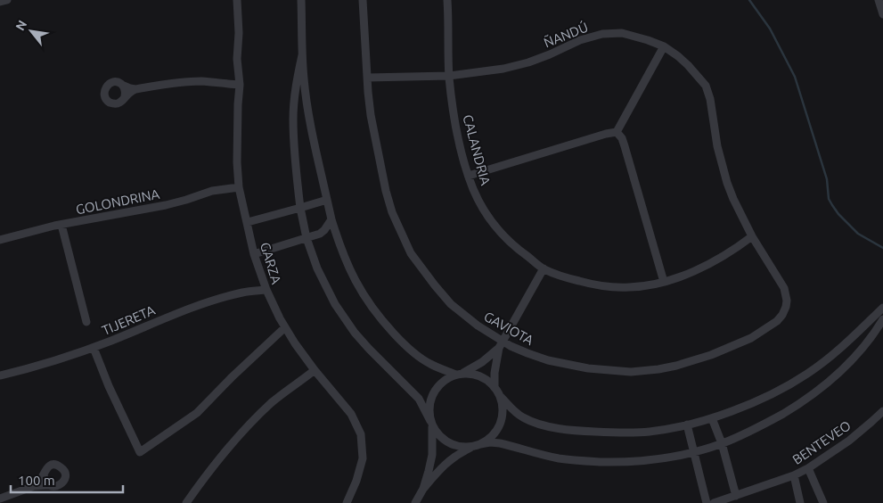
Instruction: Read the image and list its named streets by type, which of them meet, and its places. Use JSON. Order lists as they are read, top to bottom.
{
  "streets": {
    "street": [
      "ÑANDÚ",
      "CALANDRIA",
      "GOLONDRINA",
      "GARZA",
      "TIJERETA",
      "GAVIOTA",
      "BENTEVEO"
    ]
  },
  "crossings": [
    ["ÑANDÚ", "CALANDRIA"],
    ["ÑANDÚ", "GAVIOTA"],
    ["CALANDRIA", "GAVIOTA"],
    ["GOLONDRINA", "GARZA"],
    ["GARZA", "TIJERETA"]
  ],
  "scale_bar": "100 m",
  "north": "top left"
}
